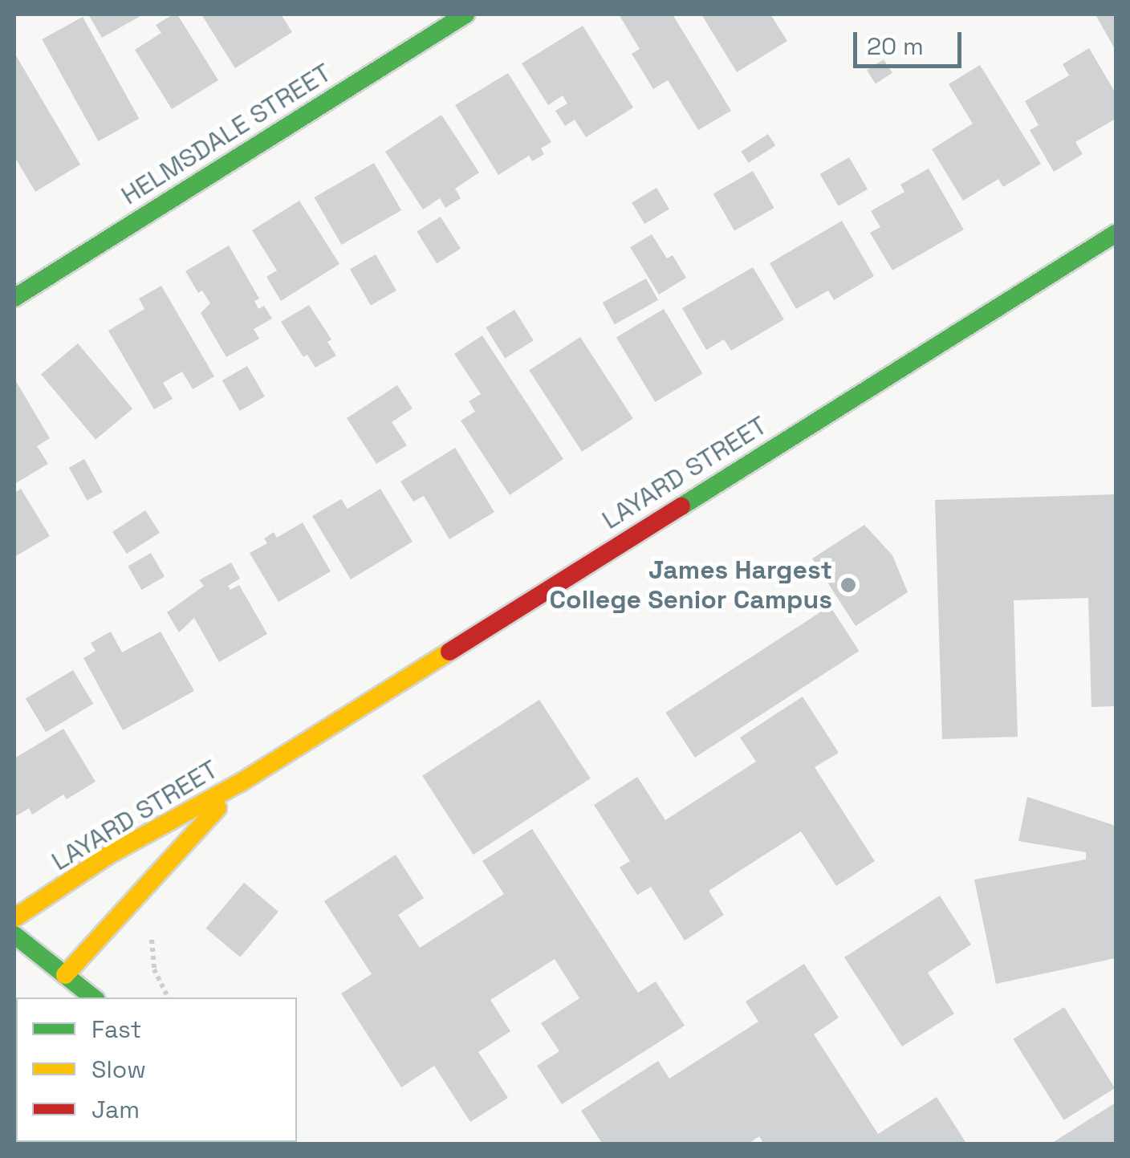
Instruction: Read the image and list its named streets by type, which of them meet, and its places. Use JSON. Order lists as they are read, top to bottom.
{
  "streets": {
    "street": ["HELMSDALE STREET", "LAYARD STREET"]
  },
  "places": ["James Hargest College Senior Campus"],
  "legend": ["Fast", "Slow", "Jam"],
  "scale_bar": "20 m"
}
